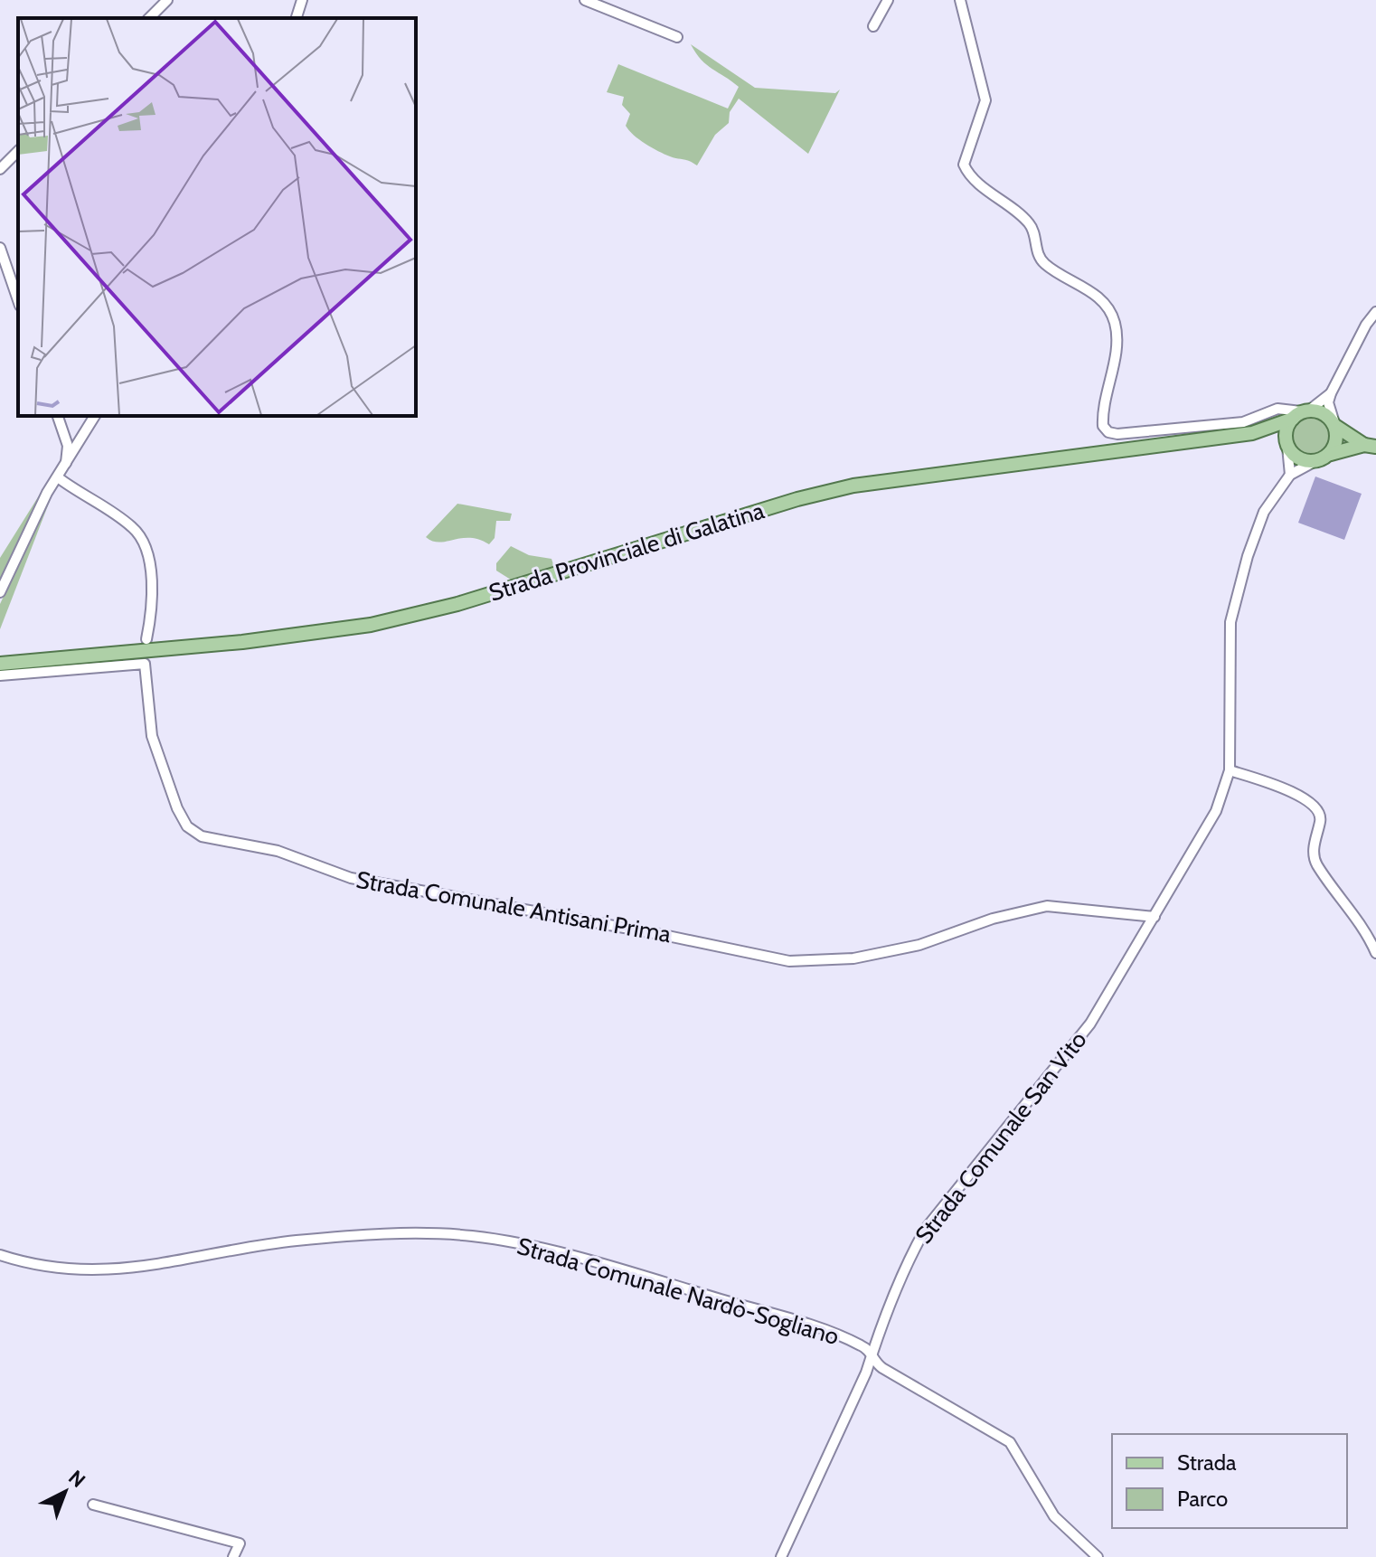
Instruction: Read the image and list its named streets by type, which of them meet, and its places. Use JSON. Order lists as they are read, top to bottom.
{
  "streets": {
    "main road": ["Strada Provinciale di Galatina"],
    "street": ["Strada Comunale Antisani Prima", "Strada Comunale San Vito", "Strada Comunale Nardò-Sogliano"]
  },
  "crossings": [
    ["Strada Comunale Antisani Prima", "Strada Comunale San Vito"],
    ["Strada Comunale San Vito", "Strada Comunale Nardò-Sogliano"]
  ],
  "legend": ["Strada", "Parco"],
  "north": "top right"
}
